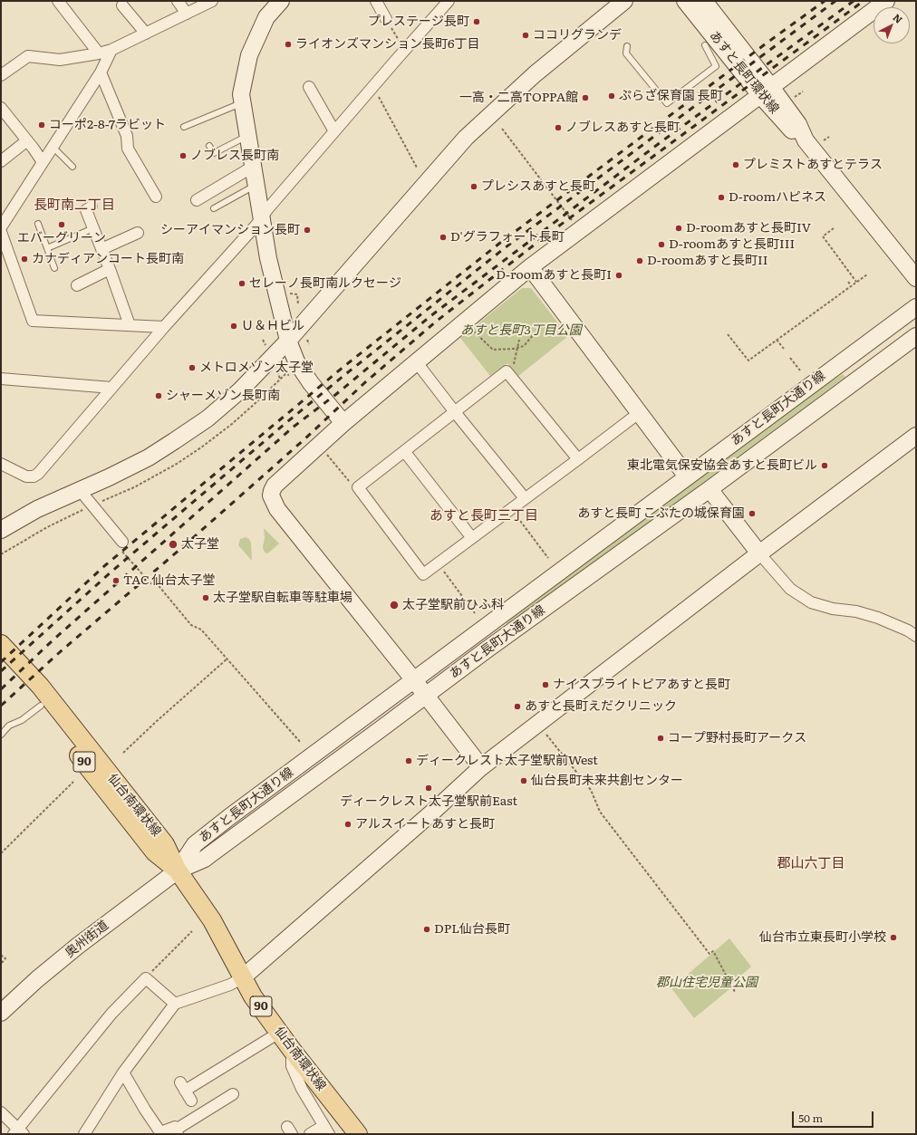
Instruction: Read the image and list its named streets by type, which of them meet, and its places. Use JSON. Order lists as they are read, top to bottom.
{
  "streets": {
    "main road": ["90", "仙台南環状線"],
    "street": ["あすと長町環状線", "あすと長町大通り線", "奥州街道"]
  },
  "crossings": [
    ["あすと長町大通り線", "仙台南環状線"],
    ["あすと長町大通り線", "奥州街道"],
    ["仙台南環状線", "奥州街道"]
  ],
  "districts": ["長町南二丁目", "あすと長町三丁目", "郡山六丁目"],
  "parks": ["あすと長町3丁目公園", "郡山住宅児童公園"],
  "places": [
    "プレステージ長町",
    "ココリグランデ",
    "ライオンズマンション長町6丁目",
    "ぷらざ保育園 長町",
    "一高・二高TOPPA館",
    "コーポ2-8-7ラビット",
    "ノブレスあすと長町",
    "ノブレス長町南",
    "プレミストあすとテラス",
    "プレシスあすと長町",
    "D-roomハピネス",
    "エバーグリーン",
    "D-roomあすと長町IV",
    "シーアイマンション長町",
    "D'グラフォート長町",
    "D-roomあすと長町III",
    "カナディアンコート長町南",
    "D-roomあすと長町II",
    "D-roomあすと長町I",
    "セレーノ長町南ルクセージ",
    "Ｕ＆Ｈビル",
    "メトロメゾン太子堂",
    "シャーメゾン長町南",
    "東北電気保安協会あすと長町ビル",
    "あすと長町 こぶたの城保育園",
    "太子堂",
    "TAC 仙台太子堂",
    "太子堂駅自転車等駐車場",
    "太子堂駅前ひふ科",
    "ナイスブライトピアあすと長町",
    "あすと長町えだクリニック",
    "コープ野村長町アークス",
    "ディークレスト太子堂駅前West",
    "仙台長町未来共創センター",
    "ディークレスト太子堂駅前East",
    "アルスイートあすと長町",
    "DPL仙台長町",
    "仙台市立東長町小学校"
  ],
  "scale_bar": "50 m",
  "north": "top right"
}
